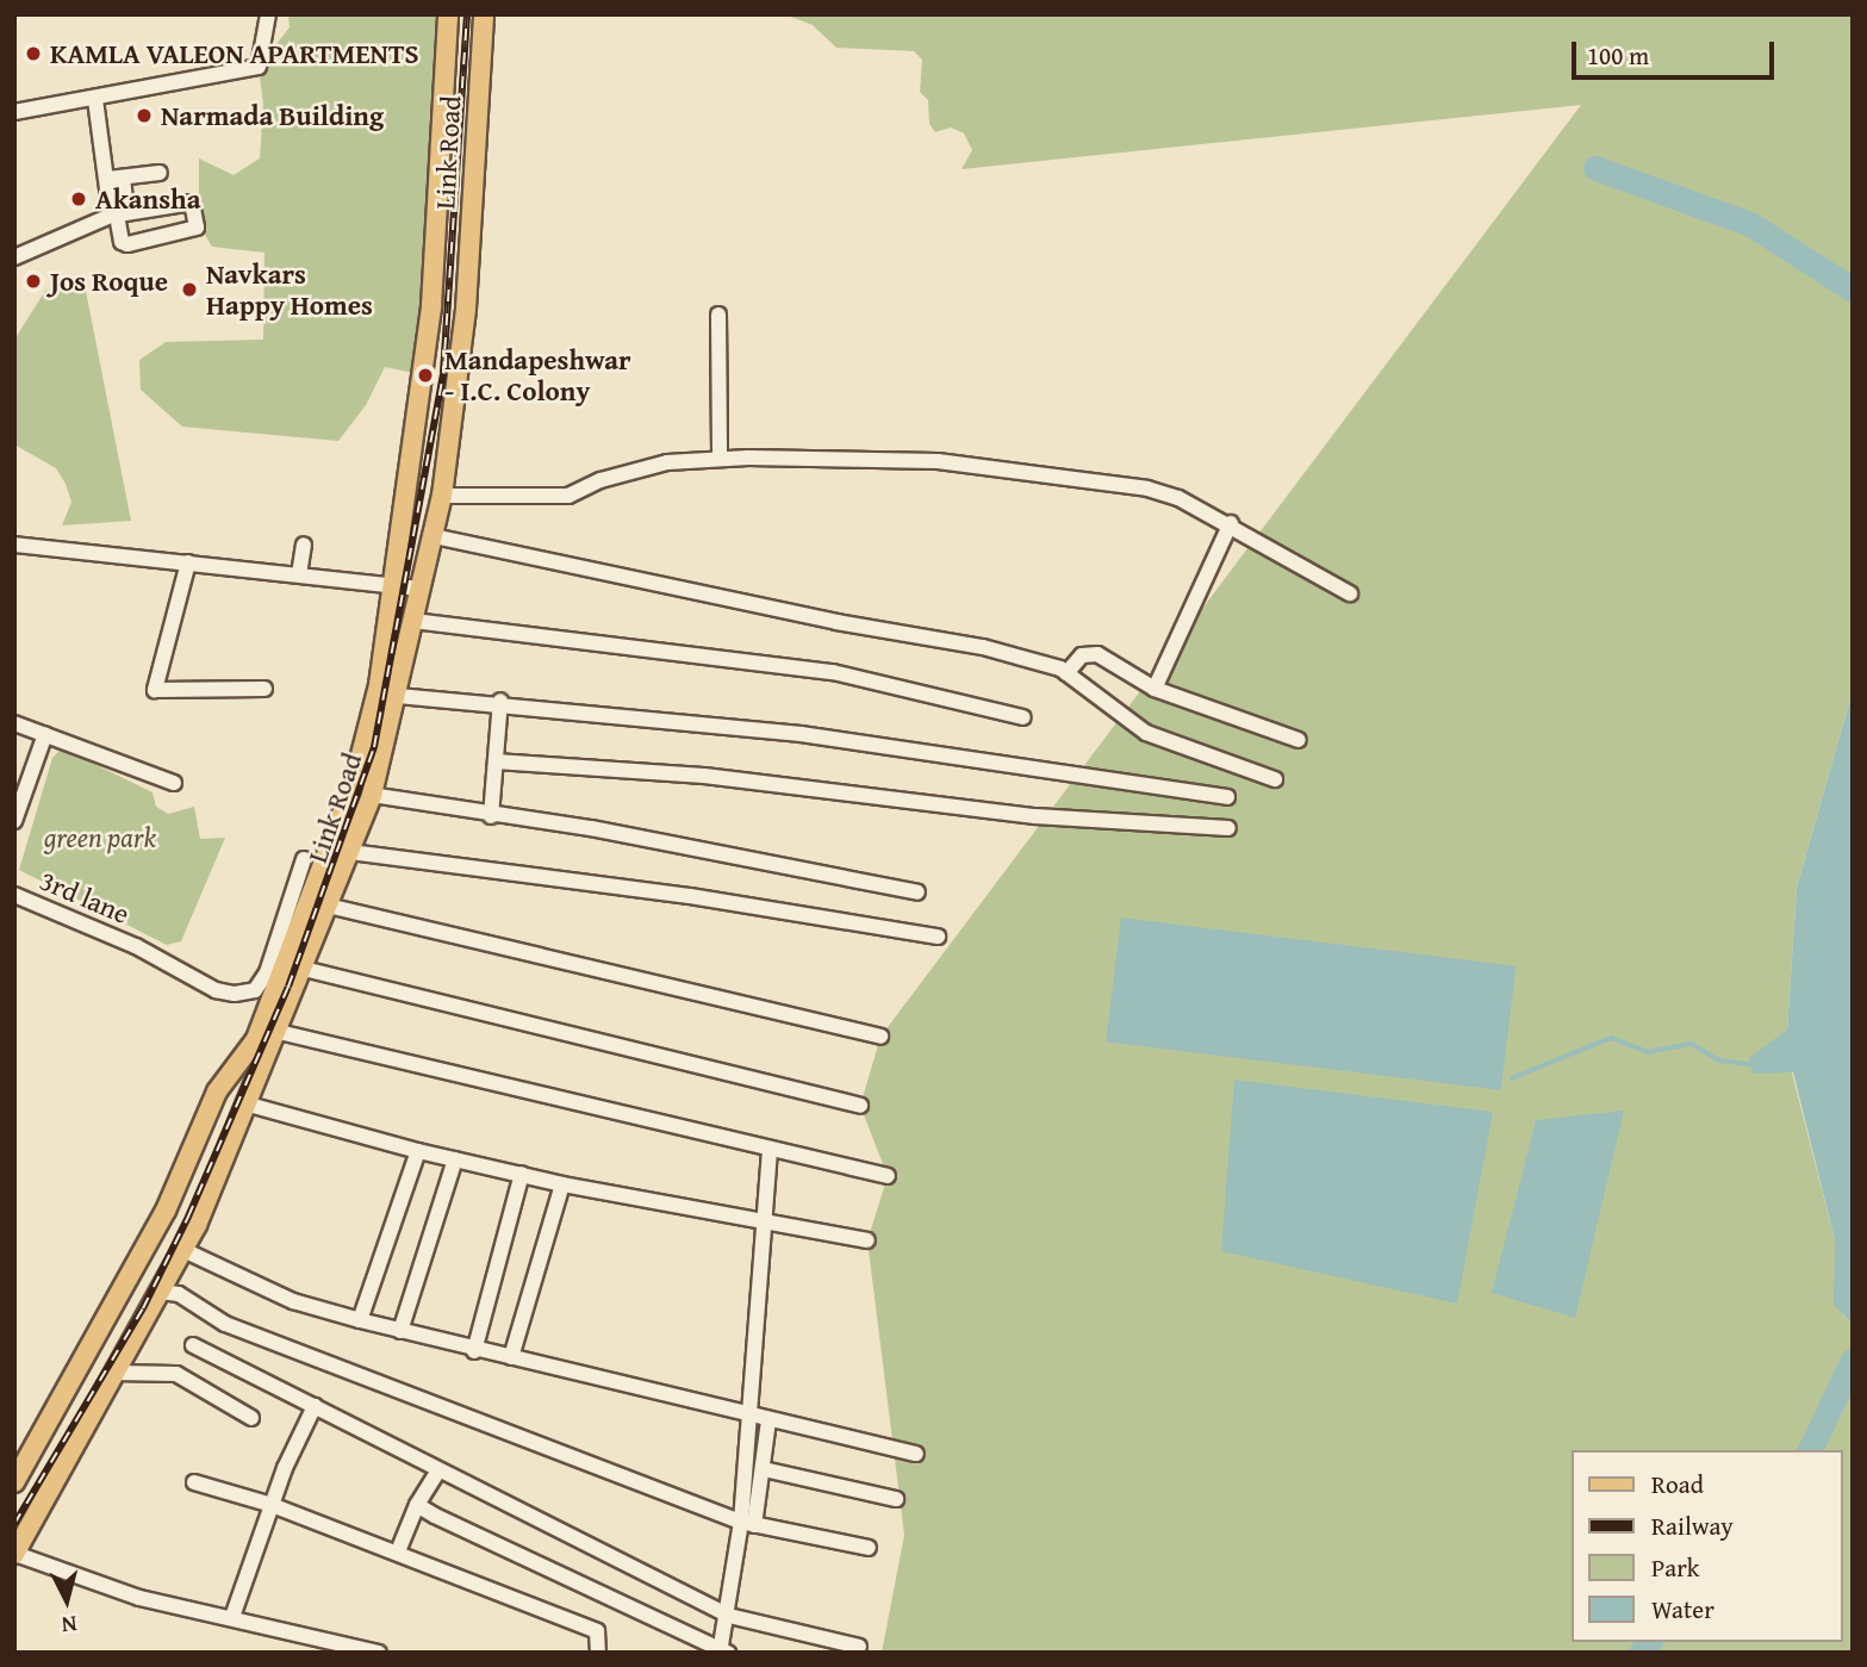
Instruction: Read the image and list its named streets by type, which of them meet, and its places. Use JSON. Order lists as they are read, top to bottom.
{
  "streets": {
    "main road": ["Link Road"],
    "street": ["3rd lane"]
  },
  "parks": ["green park"],
  "places": [
    "KAMLA VALEON APARTMENTS",
    "Narmada Building",
    "Akansha",
    "Jos Roque",
    "Navkars Happy Homes",
    "Mandapeshwar - I.C. Colony"
  ],
  "legend": [
    "Road",
    "Railway",
    "Park",
    "Water"
  ],
  "scale_bar": "100 m",
  "north": "bottom"
}
